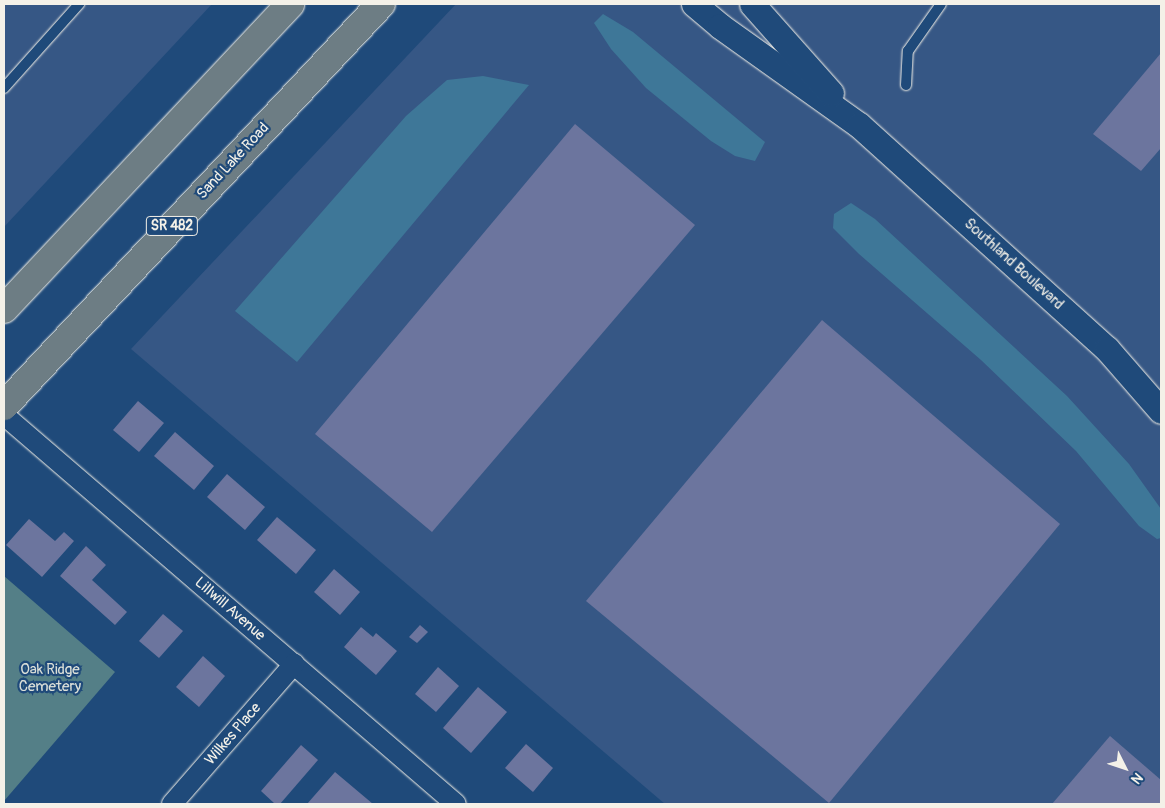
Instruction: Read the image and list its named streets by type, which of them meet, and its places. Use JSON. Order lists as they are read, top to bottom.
{
  "streets": {
    "main road": ["Sand Lake Road", "SR 482"],
    "street": ["Southland Boulevard", "Lillwill Avenue", "Wilkes Place"]
  },
  "crossings": [
    ["Lillwill Avenue", "Wilkes Place"]
  ],
  "parks": ["Oak Ridge Cemetery"],
  "north": "bottom right"
}
